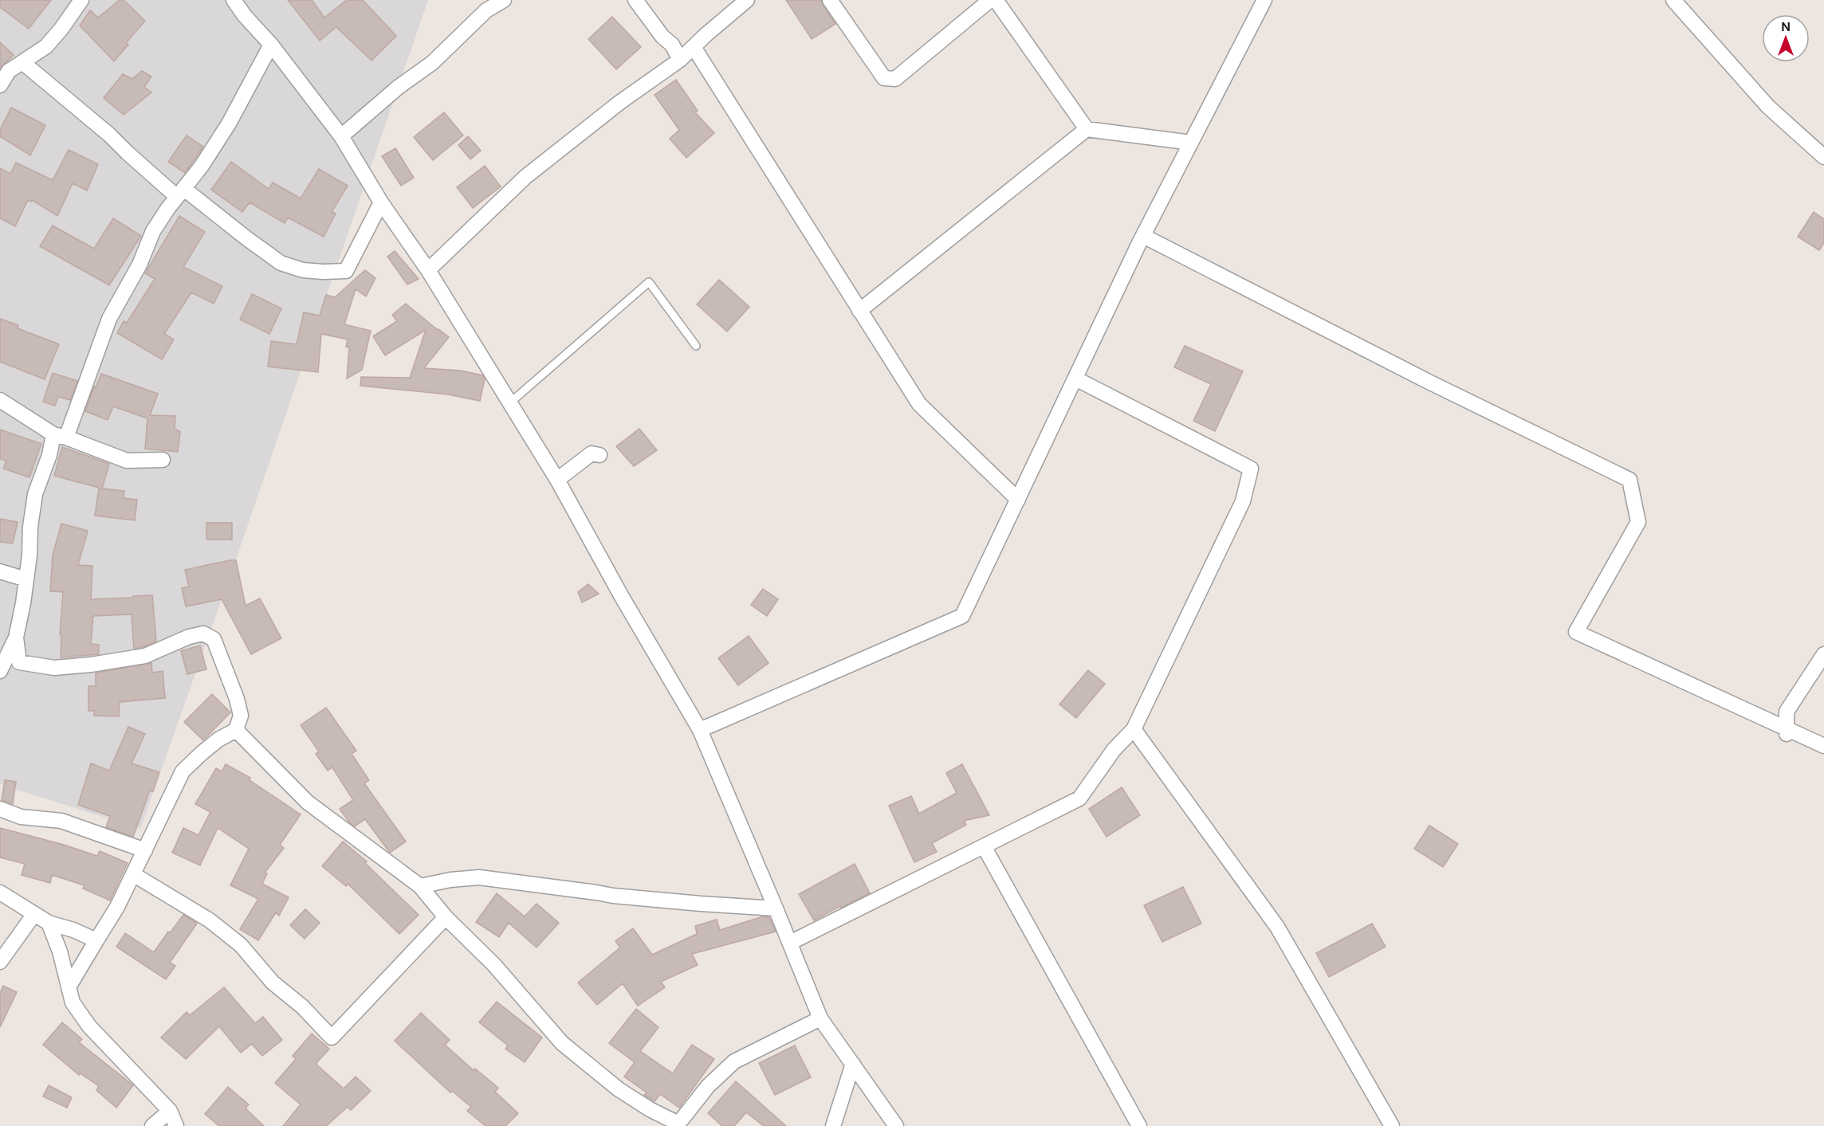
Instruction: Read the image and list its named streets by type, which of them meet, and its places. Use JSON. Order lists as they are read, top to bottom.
{
  "north": "top"
}
